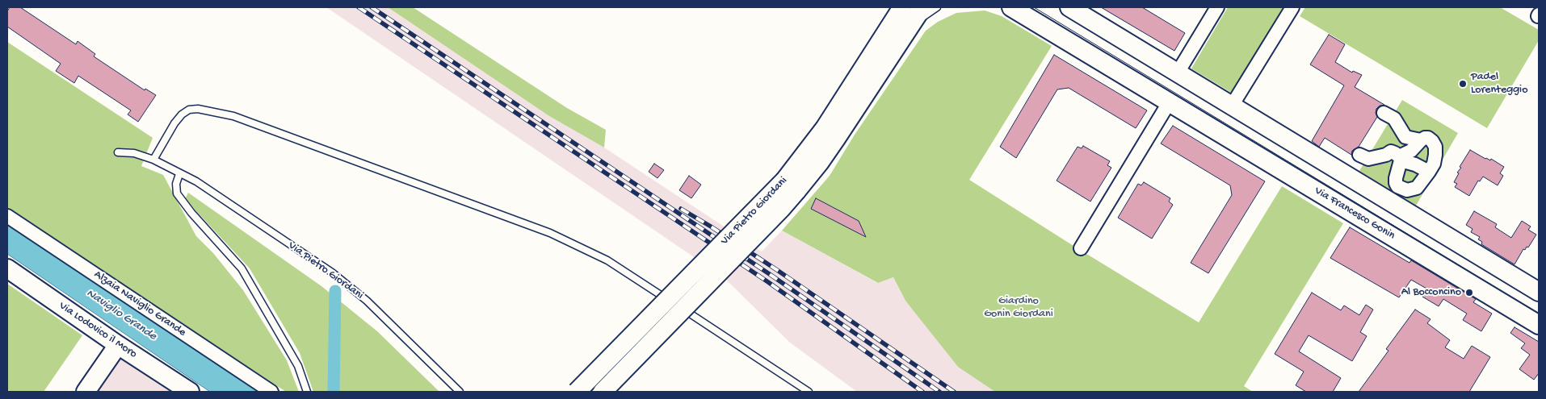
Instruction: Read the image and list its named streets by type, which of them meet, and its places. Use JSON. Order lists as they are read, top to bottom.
{
  "streets": {
    "street": [
      "Via Pietro Giordani",
      "Via Francesco Gonin",
      "Alzaia Naviglio Grande",
      "Via Lodovico il Moro"
    ]
  },
  "water": ["Naviglio Grande"],
  "parks": ["Giardino Gonin Giordani"],
  "places": ["Padel Lorenteggio", "Al Bocconcino"]
}
